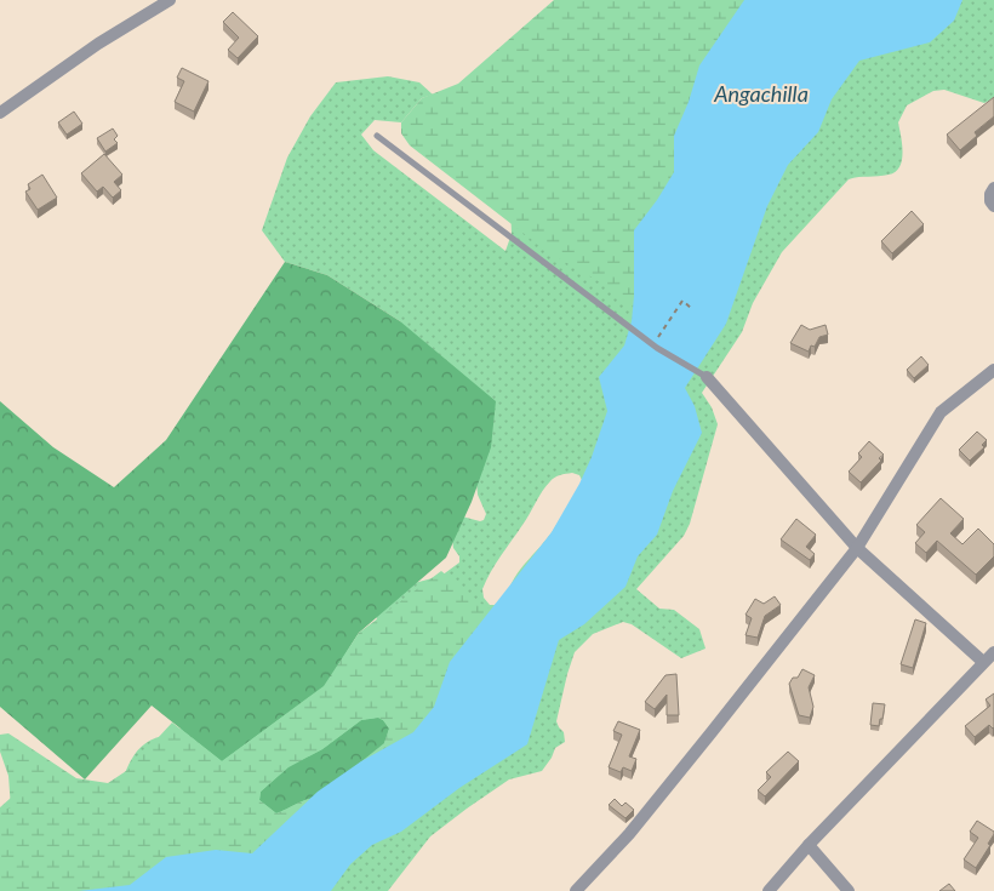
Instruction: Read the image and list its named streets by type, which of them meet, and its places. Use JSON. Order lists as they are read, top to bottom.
{
  "water": ["Angachilla"]
}
